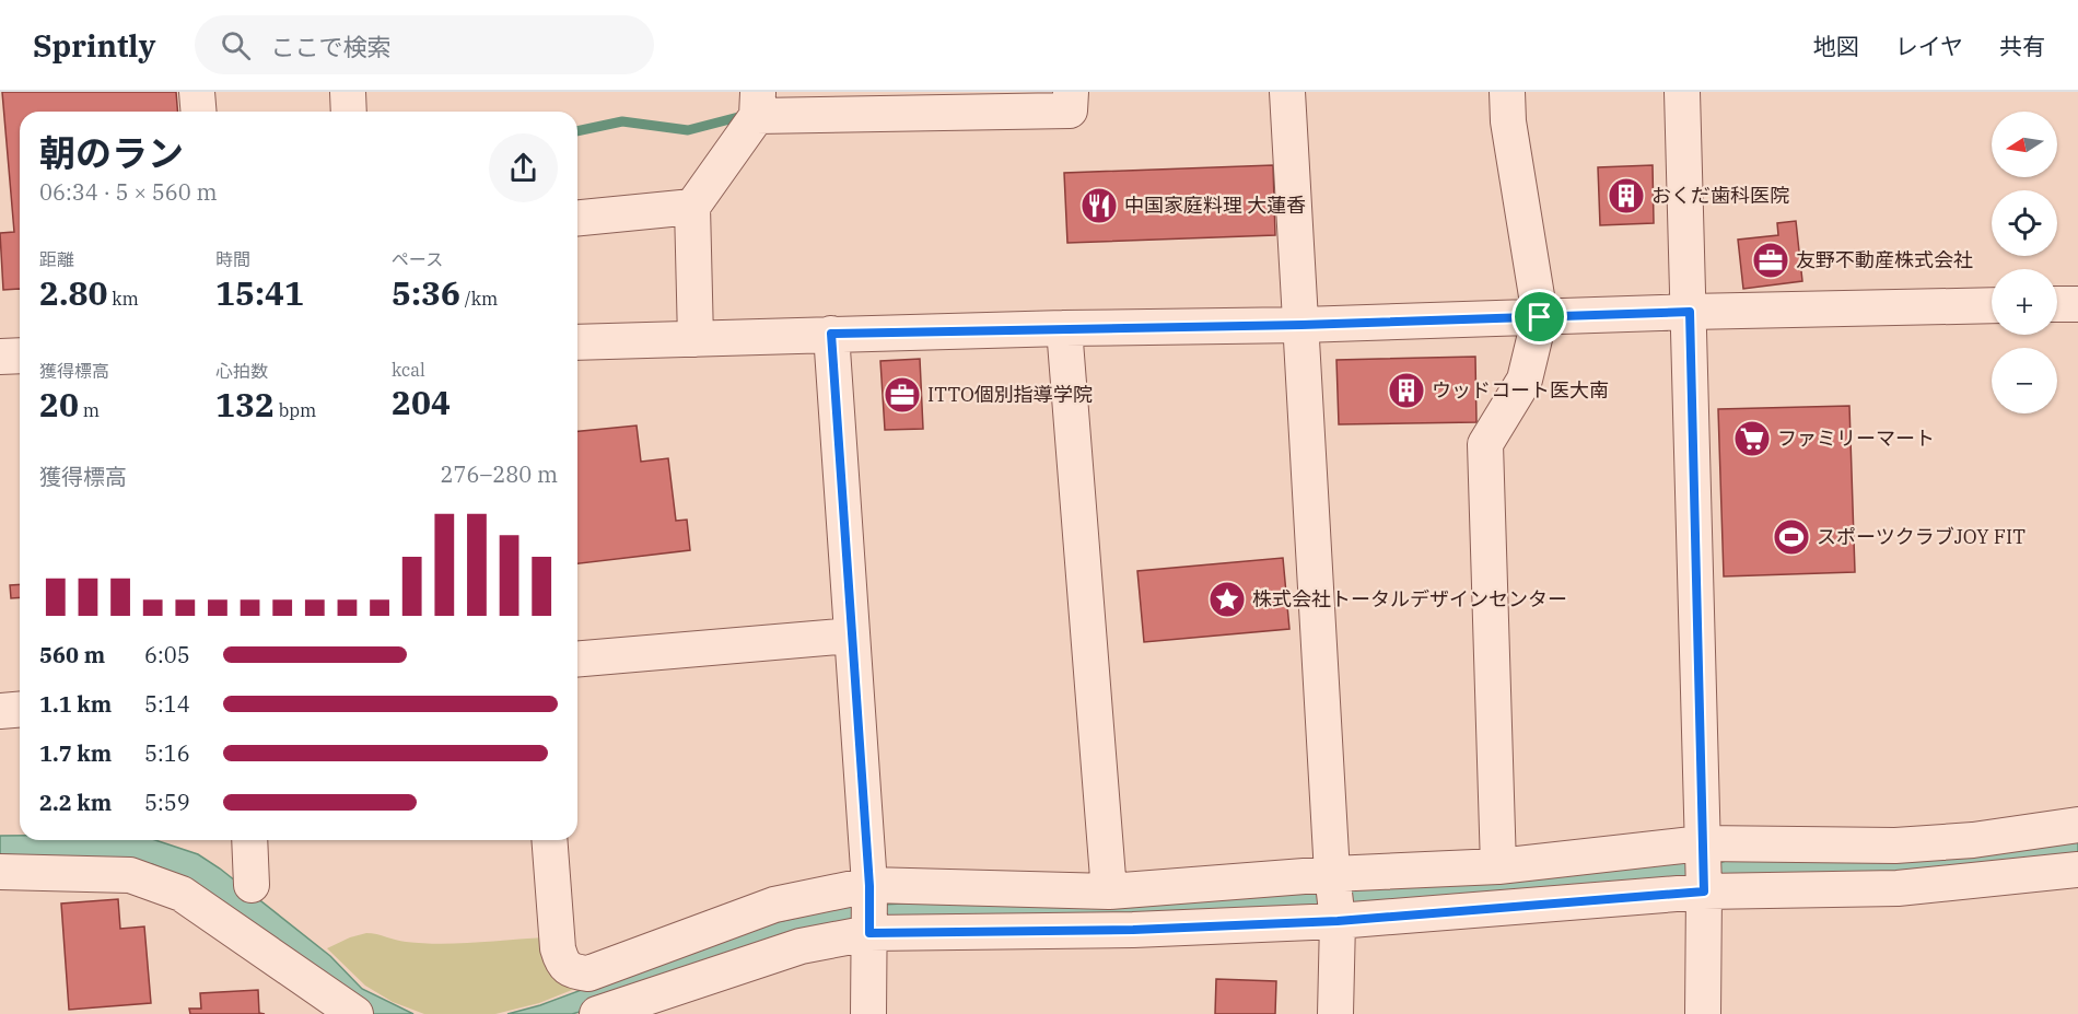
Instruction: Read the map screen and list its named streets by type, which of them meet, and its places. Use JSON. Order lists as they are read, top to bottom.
{
  "places": {
    "building": ["おくだ歯科医院", "ウッドコート医大南"],
    "restaurant": ["中国家庭料理 大蓮香"],
    "office": ["友野不動産株式会社", "ITTO個別指導学院"],
    "supermarket": ["ファミリーマート"],
    "sports": ["スポーツクラブJOY FIT"],
    "place": ["株式会社トータルデザインセンター"]
  },
  "north": "left",
  "page": {
    "header": "Sprintly",
    "search": "ここで検索",
    "nav": ["地図", "レイヤ", "共有"],
    "map_buttons": ["+", "−"],
    "heading": ["朝のラン", "06:34 · 5 × 560 m"],
    "stats": [
      ["距離", "2.80 km"],
      ["時間", "15:41"],
      ["ペース", "5:36 /km"],
      ["獲得標高", "20 m"],
      ["心拍数", "132 bpm"],
      ["kcal", "204"]
    ],
    "chart": ["獲得標高", "276–280 m"],
    "list": [
      {
        "name": "560 m",
        "note": "6:05"
      },
      {
        "name": "1.1 km",
        "note": "5:14"
      },
      {
        "name": "1.7 km",
        "note": "5:16"
      },
      {
        "name": "2.2 km",
        "note": "5:59"
      }
    ]
  }
}
